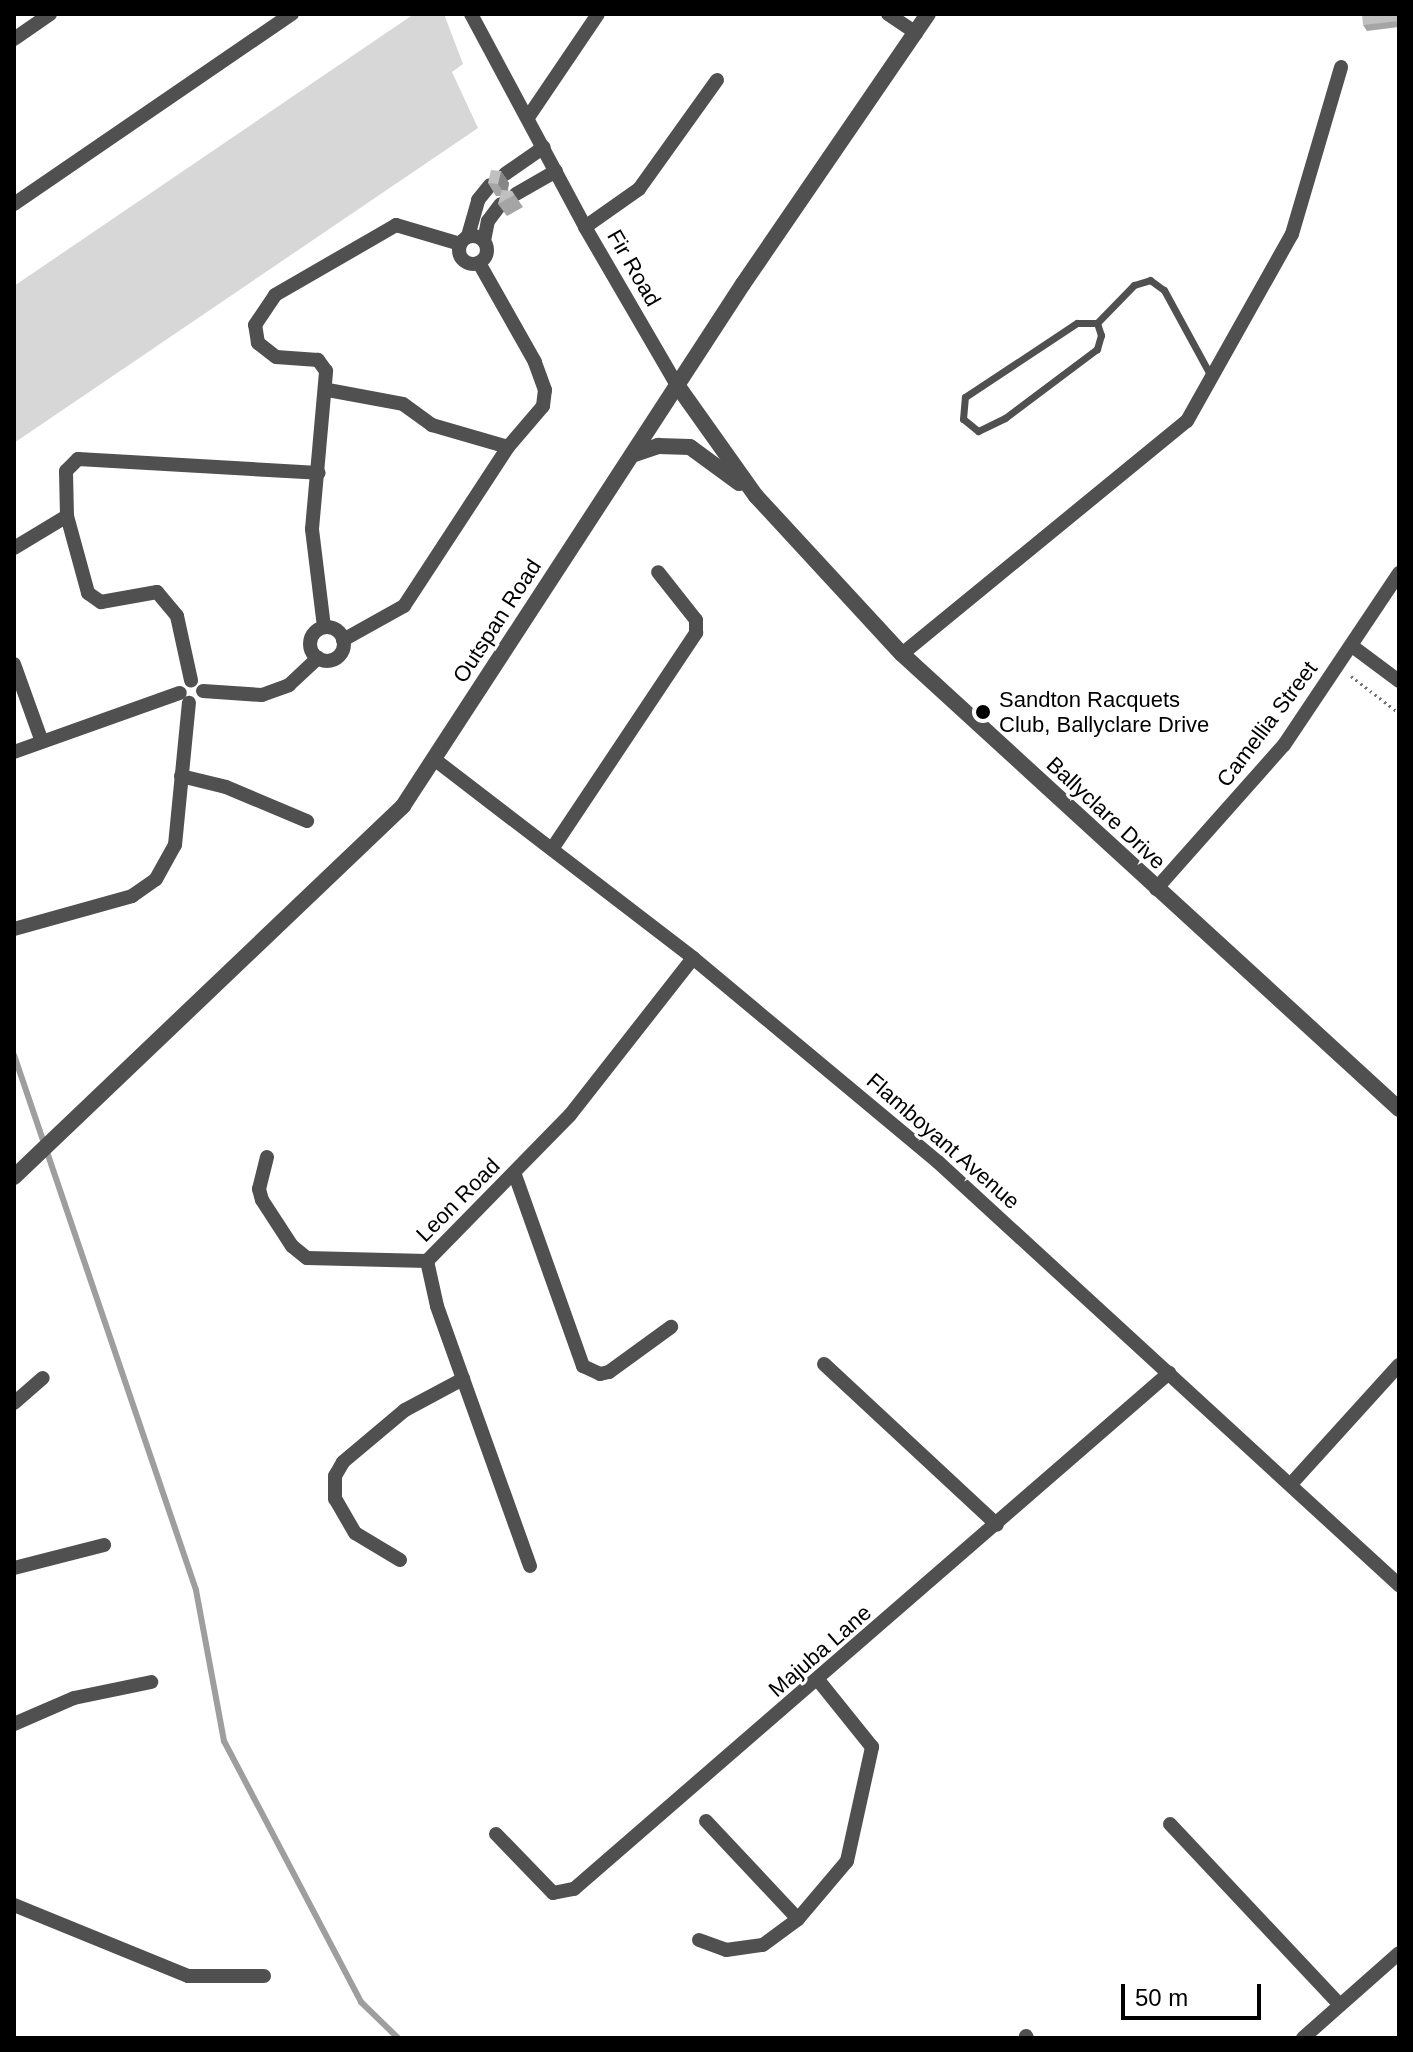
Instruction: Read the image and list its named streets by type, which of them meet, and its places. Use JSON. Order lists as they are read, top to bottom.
{
  "streets": {
    "street": [
      "Fir Road",
      "Outspan Road",
      "Camellia Street",
      "Ballyclare Drive",
      "Flamboyant Avenue",
      "Leon Road",
      "Majuba Lane"
    ]
  },
  "crossings": [
    ["Fir Road", "Outspan Road"],
    ["Fir Road", "Ballyclare Drive"],
    ["Outspan Road", "Ballyclare Drive"],
    ["Outspan Road", "Flamboyant Avenue"],
    ["Camellia Street", "Ballyclare Drive"],
    ["Flamboyant Avenue", "Leon Road"],
    ["Flamboyant Avenue", "Majuba Lane"]
  ],
  "places": ["Sandton Racquets Club, Ballyclare Drive"],
  "scale_bar": "50 m"
}
